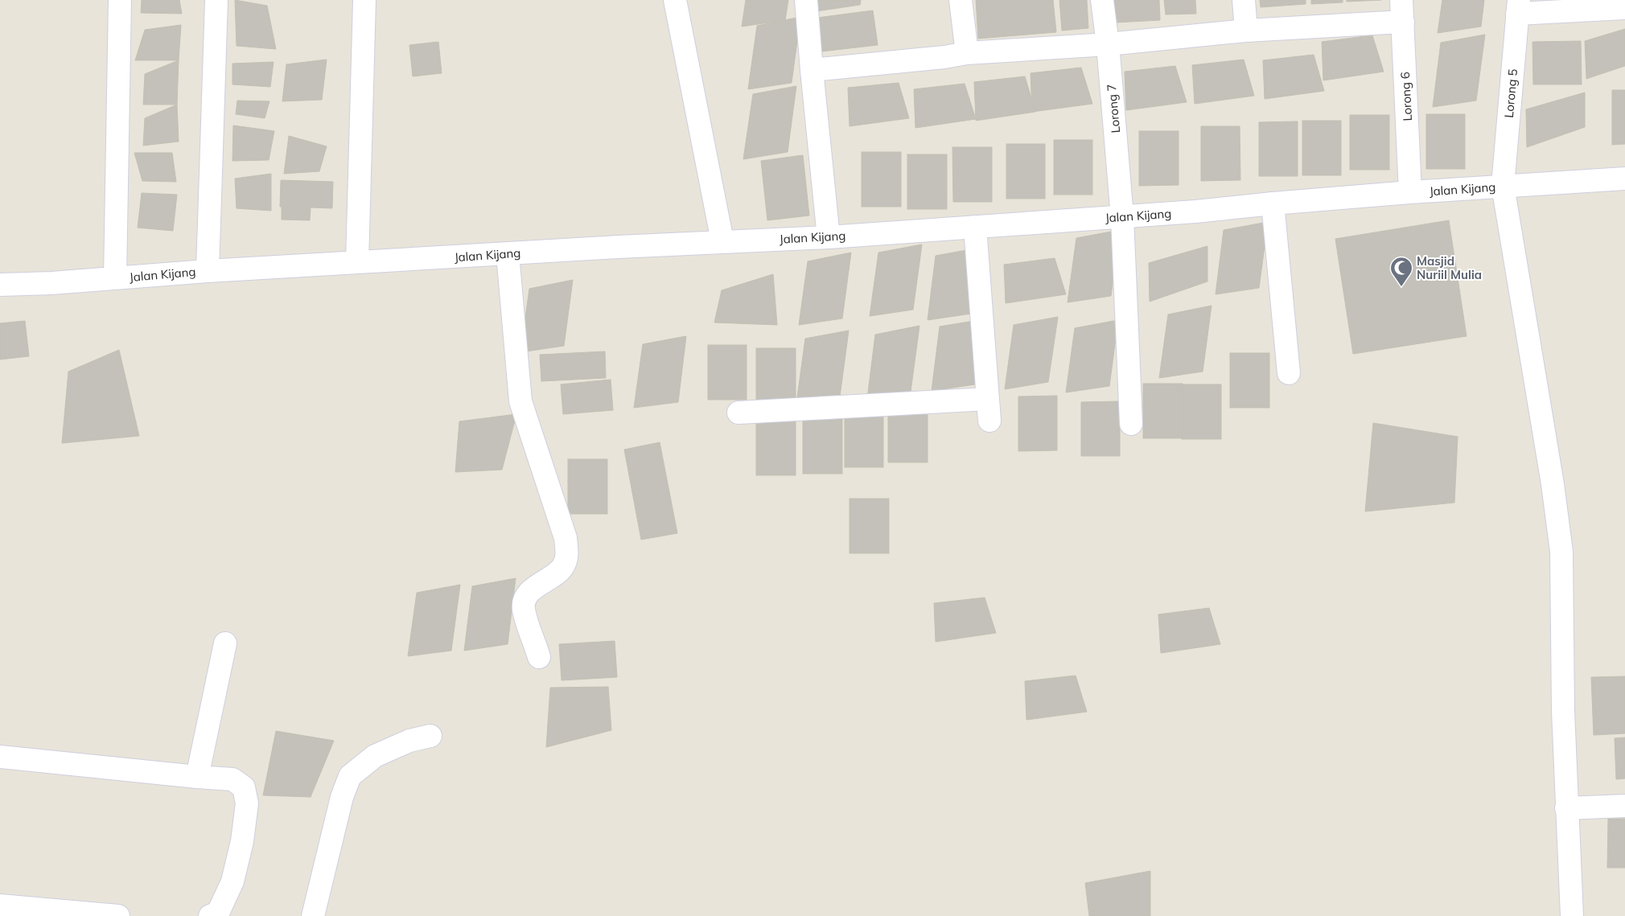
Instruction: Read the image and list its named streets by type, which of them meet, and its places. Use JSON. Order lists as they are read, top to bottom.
{
  "streets": {
    "street": [
      "Lorong 5",
      "Lorong 6",
      "Lorong 7",
      "Jalan Kijang"
    ]
  },
  "crossings": [
    ["Lorong 5", "Jalan Kijang"],
    ["Lorong 6", "Jalan Kijang"],
    ["Lorong 7", "Jalan Kijang"]
  ],
  "places": {
    "mosque": ["Masjid Nuriil Mulia"]
  }
}
